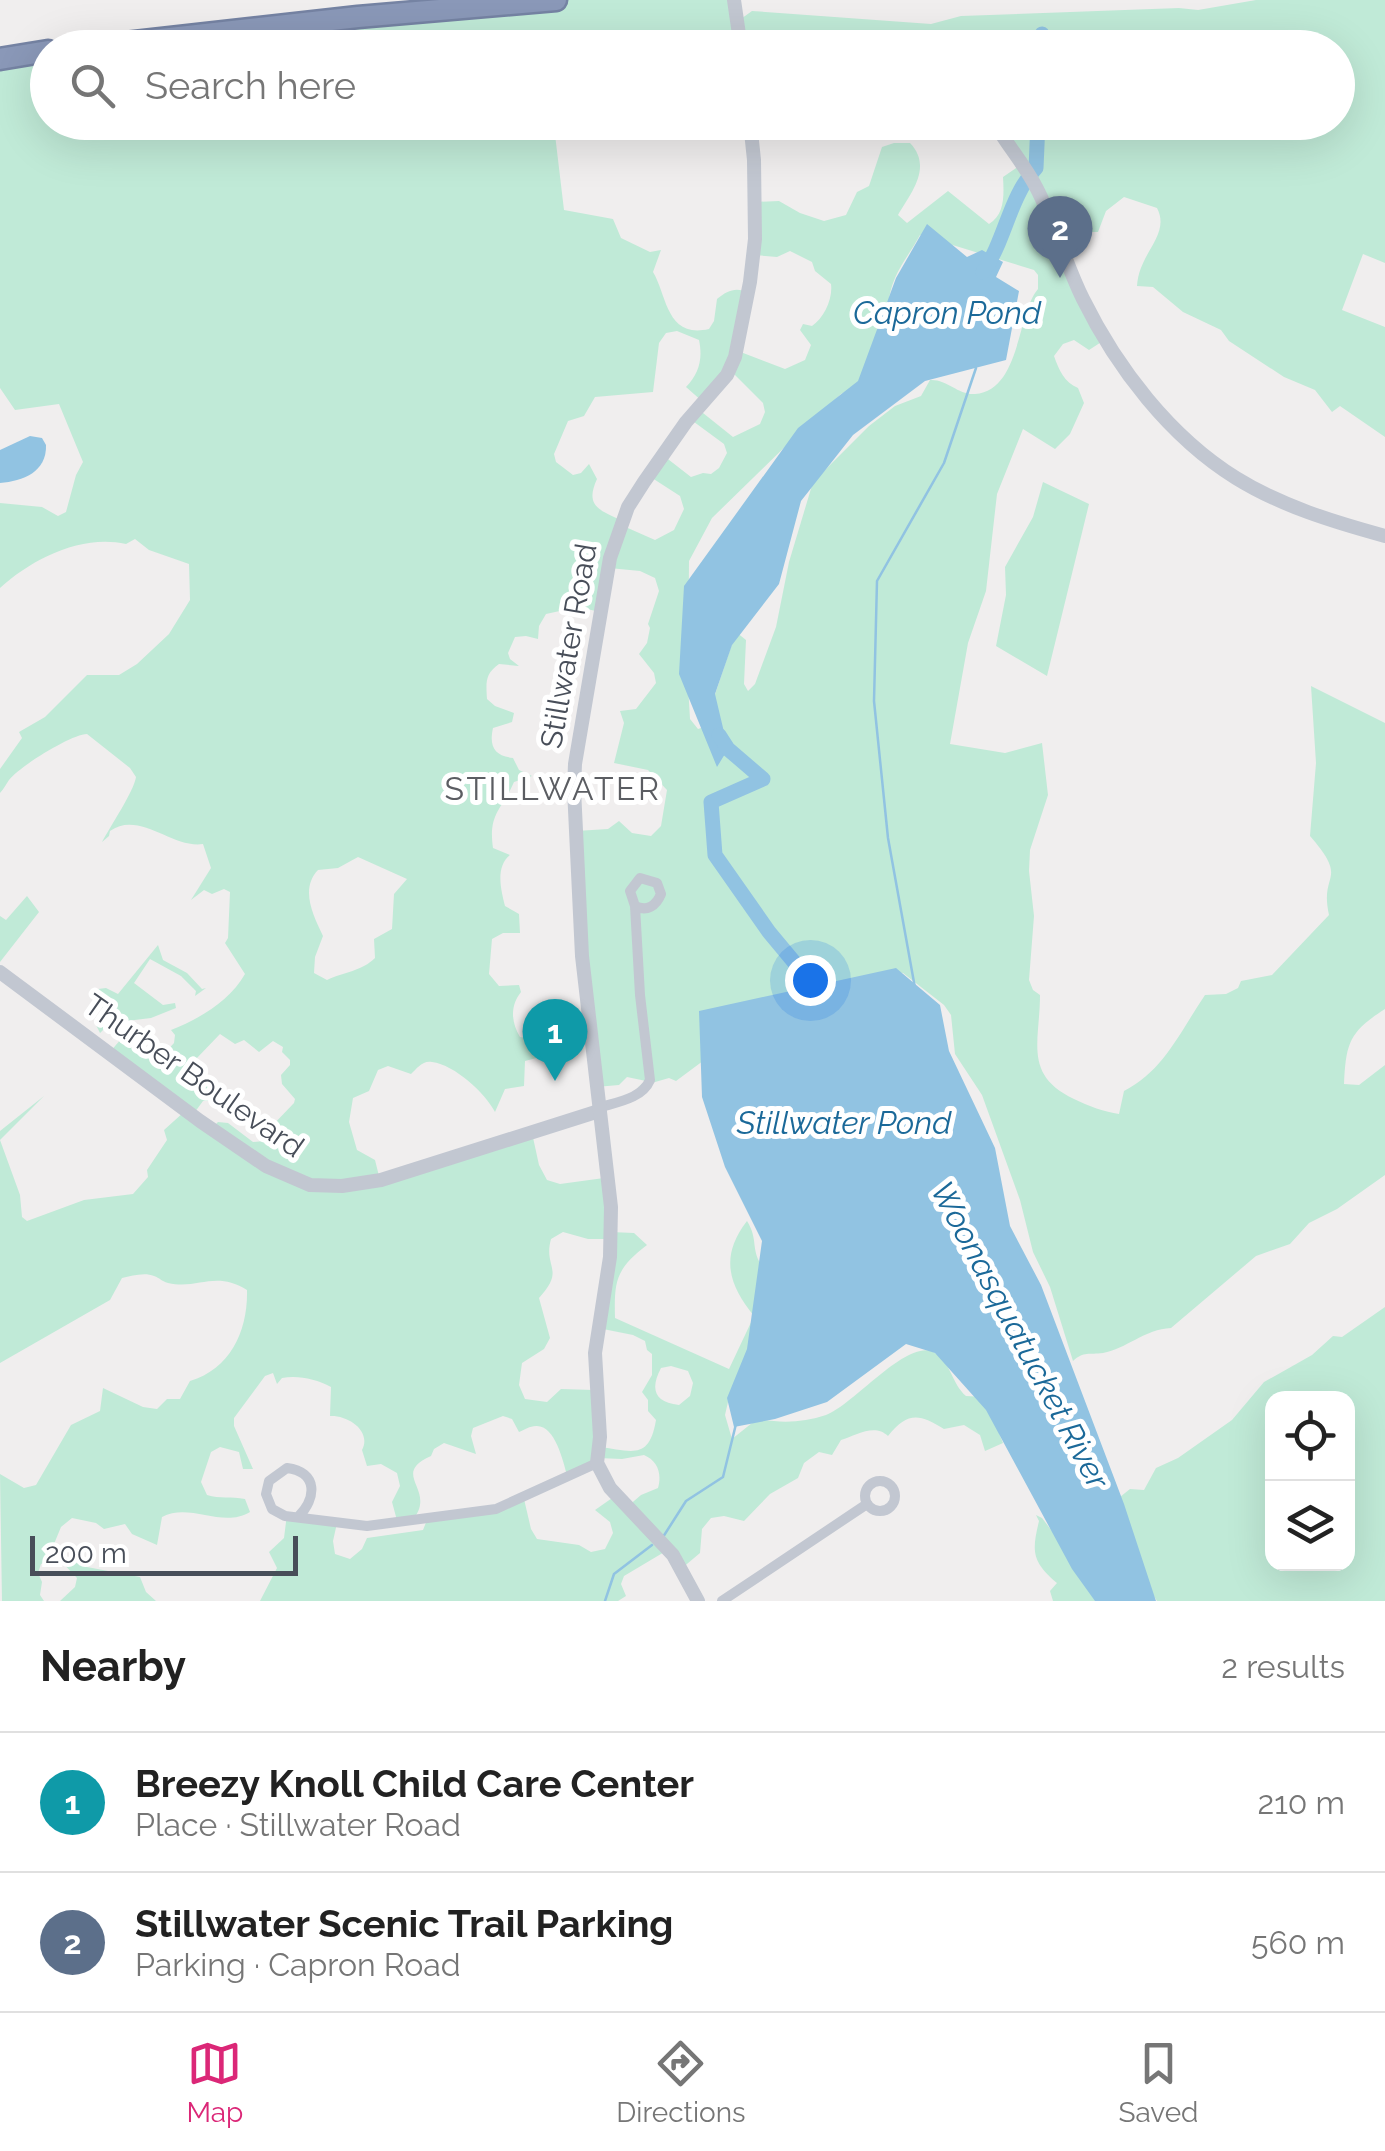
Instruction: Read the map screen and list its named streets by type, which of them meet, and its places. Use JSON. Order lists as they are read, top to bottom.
{
  "streets": {
    "street": ["Stillwater Road", "Thurber Boulevard"]
  },
  "crossings": [
    ["Stillwater Road", "Thurber Boulevard"]
  ],
  "districts": ["STILLWATER"],
  "water": ["Capron Pond", "Stillwater Pond", "Woonasquatucket River"],
  "scale_bar": "200 m",
  "page": {
    "search": "Search here",
    "pins": ["2", "1"],
    "scale": "200 m",
    "heading": ["Nearby", "2 results"],
    "list": [
      {
        "mark": "1",
        "name": "Breezy Knoll Child Care Center",
        "note": "Place · Stillwater Road",
        "value": "210 m"
      },
      {
        "mark": "2",
        "name": "Stillwater Scenic Trail Parking",
        "note": "Parking · Capron Road",
        "value": "560 m"
      }
    ],
    "nav": ["Map", "Directions", "Saved"]
  }
}
